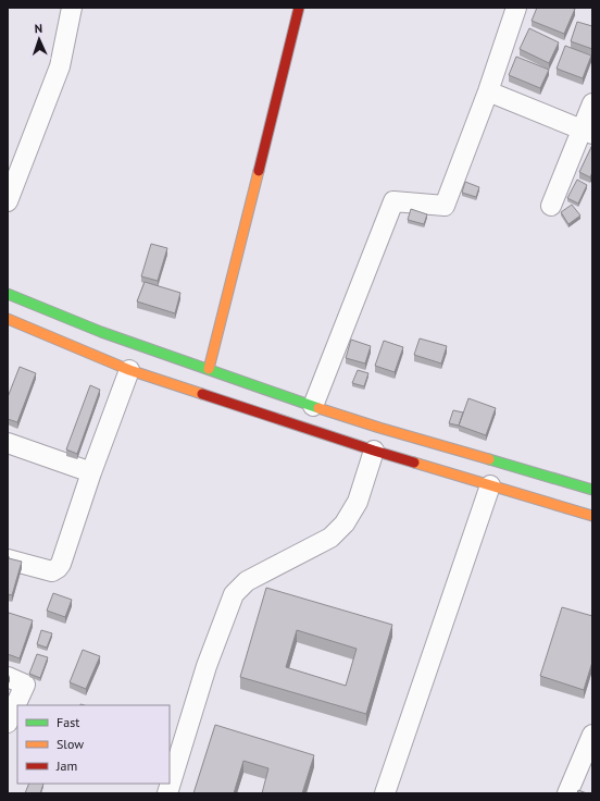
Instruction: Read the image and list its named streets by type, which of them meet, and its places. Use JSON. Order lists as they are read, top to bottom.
{
  "legend": ["Fast", "Slow", "Jam"],
  "north": "top"
}
